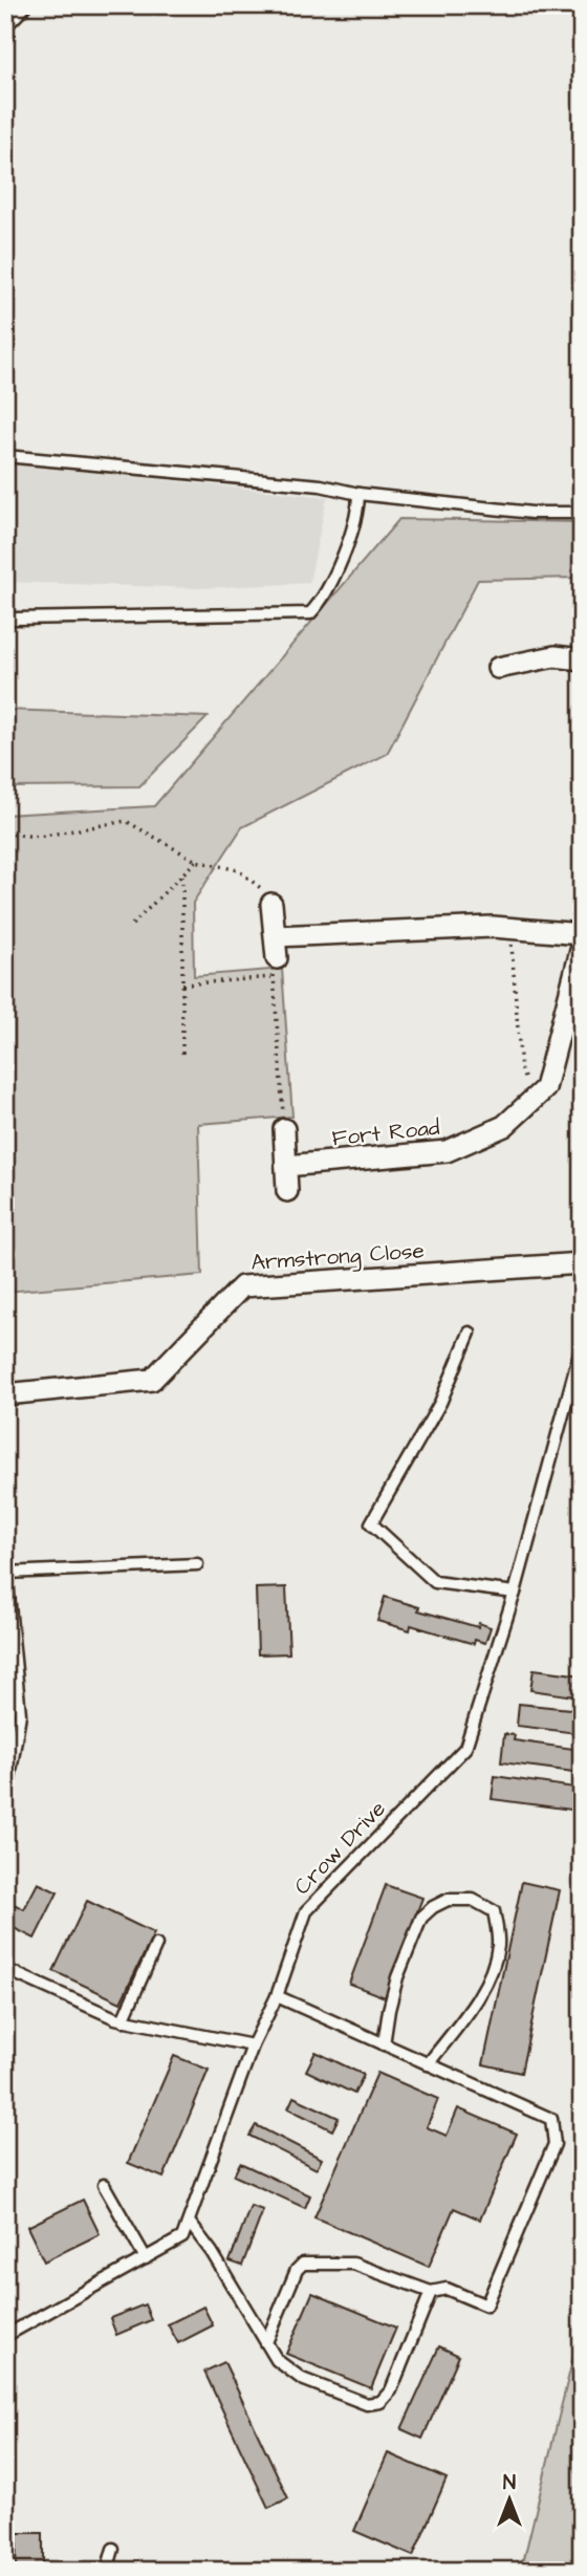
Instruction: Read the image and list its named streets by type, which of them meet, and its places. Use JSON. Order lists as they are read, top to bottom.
{
  "streets": {
    "street": ["Fort Road", "Armstrong Close"],
    "lane": ["Crow Drive"]
  },
  "north": "top"
}
